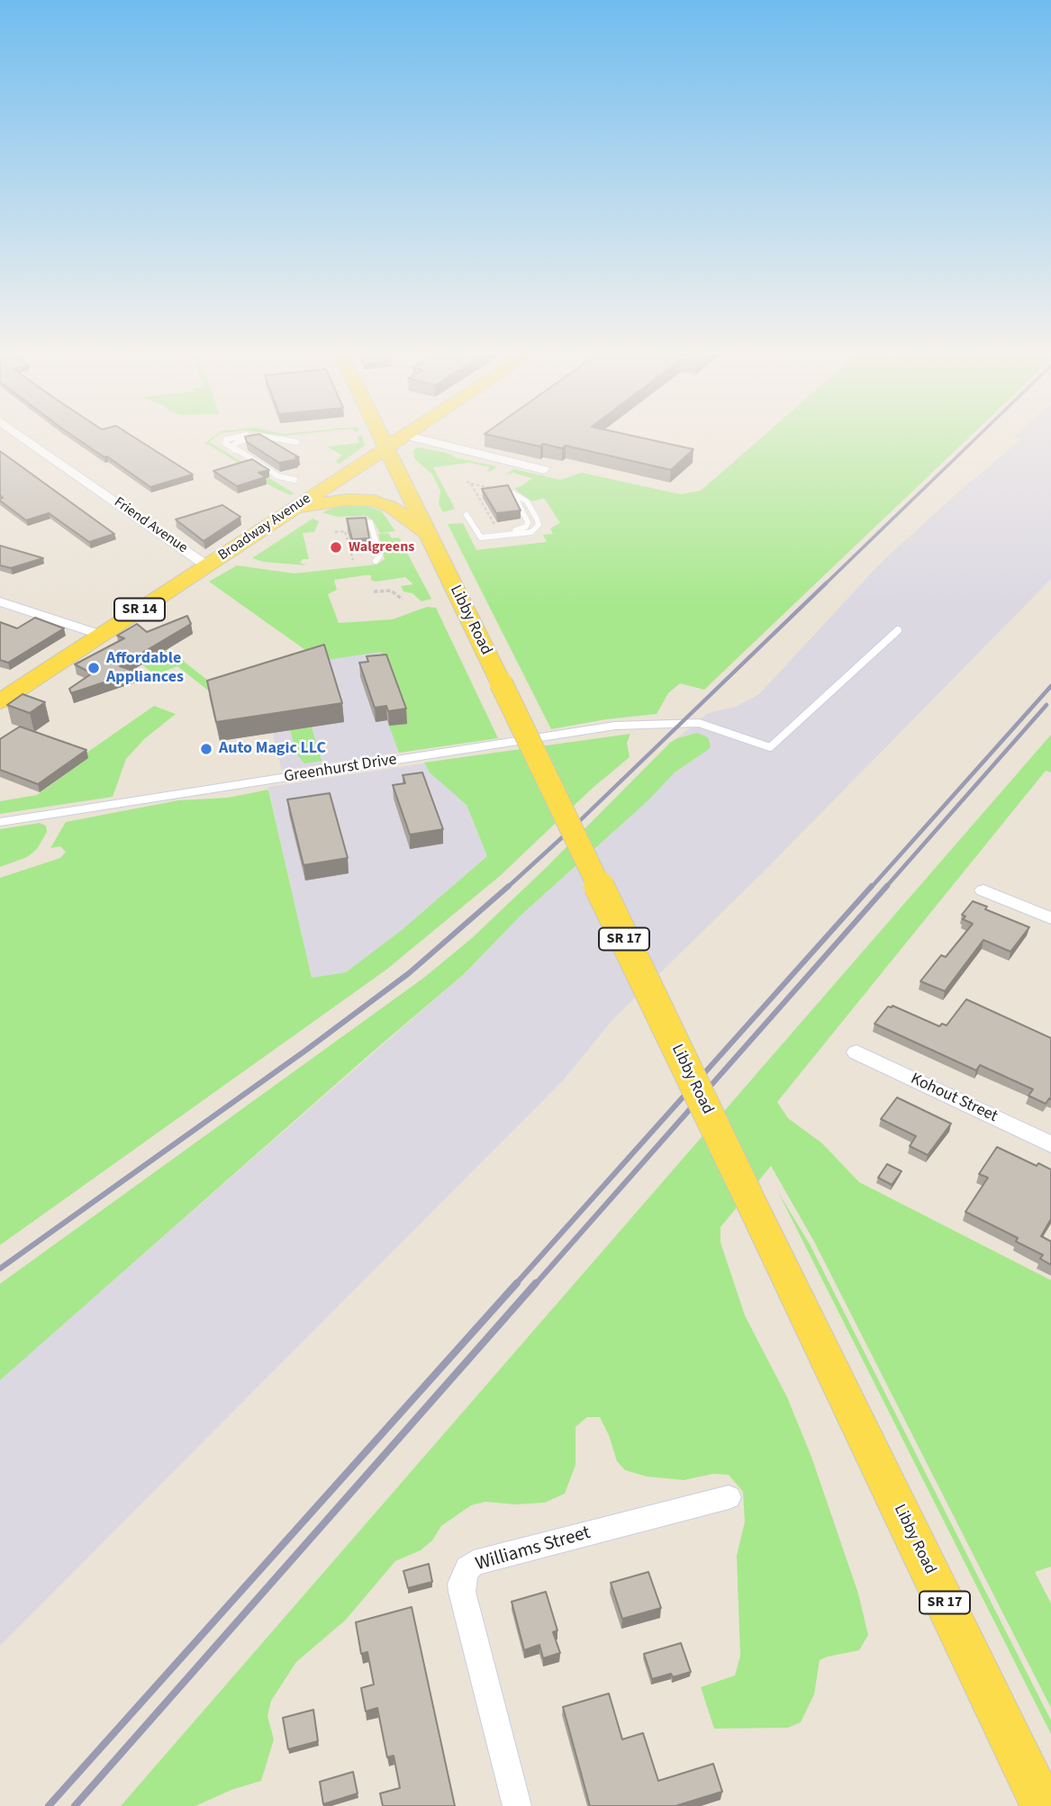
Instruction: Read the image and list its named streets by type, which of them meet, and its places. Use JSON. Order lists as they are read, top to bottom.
{
  "streets": {
    "main road": [
      "Broadway Avenue",
      "SR 14",
      "Libby Road",
      "SR 17"
    ],
    "street": ["Friend Avenue", "Kohout Street", "Williams Street"],
    "lane": ["Greenhurst Drive"]
  },
  "crossings": [
    ["Friend Avenue", "Broadway Avenue"],
    ["Broadway Avenue", "Libby Road"]
  ],
  "places": ["Walgreens", "Affordable Appliances", "Auto Magic LLC"]
}
